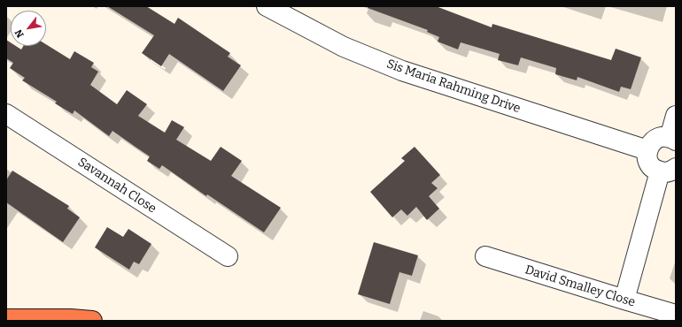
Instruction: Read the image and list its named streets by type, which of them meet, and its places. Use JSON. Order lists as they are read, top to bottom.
{
  "streets": {
    "street": ["Sis Maria Rahming Drive", "Savannah Close", "David Smalley Close"]
  },
  "north": "bottom left"
}
